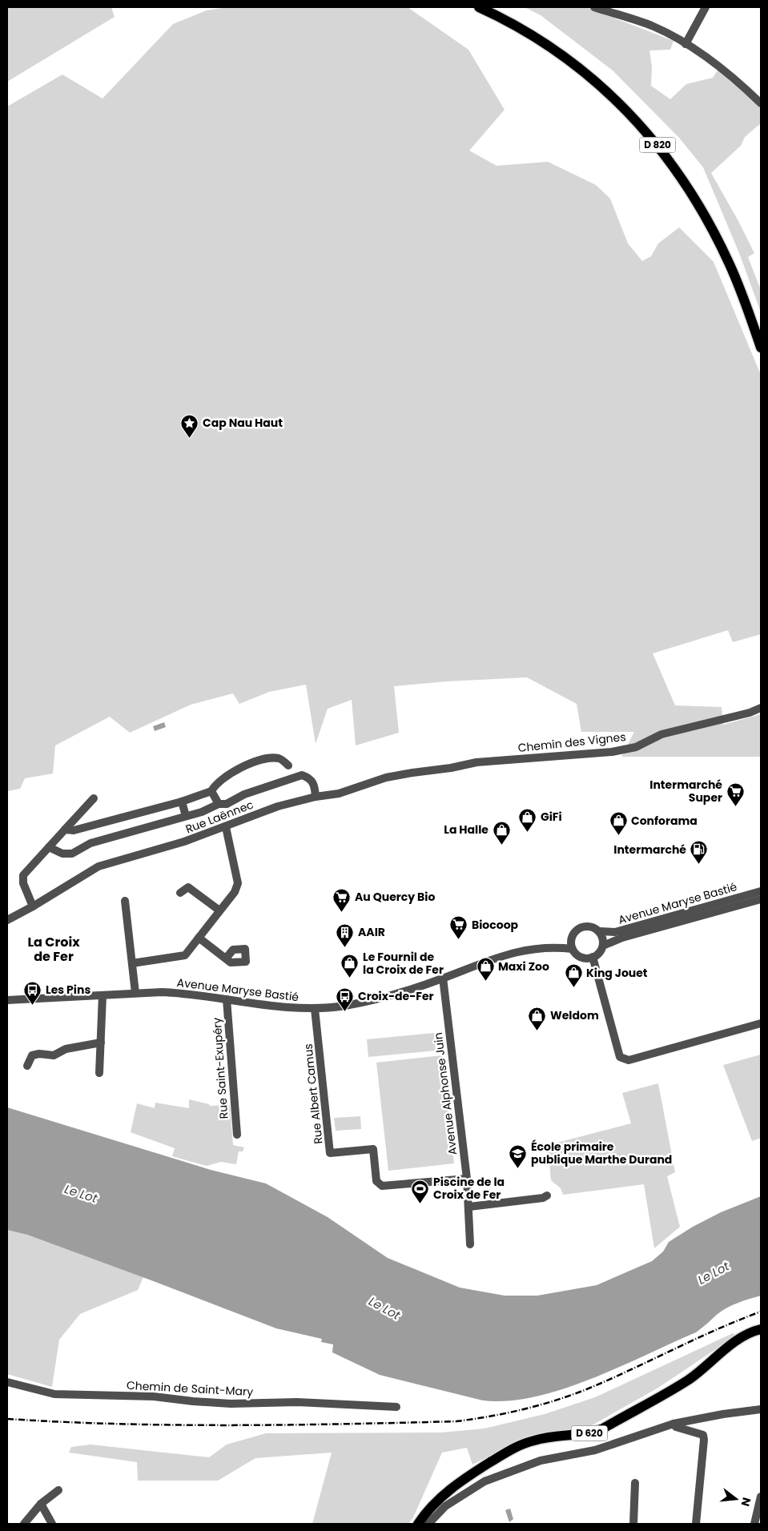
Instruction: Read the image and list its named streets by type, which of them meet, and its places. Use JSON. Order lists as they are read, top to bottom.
{
  "streets": {
    "main road": ["D 820", "D 620"],
    "street": [
      "Chemin des Vignes",
      "Rue Laënnec",
      "Avenue Maryse Bastié",
      "Rue Saint-Exupéry",
      "Rue Albert Camus",
      "Avenue Alphonse Juin",
      "Chemin de Saint-Mary"
    ]
  },
  "crossings": [
    ["Chemin des Vignes", "Rue Laënnec"],
    ["Avenue Maryse Bastié", "Rue Saint-Exupéry"],
    ["Avenue Maryse Bastié", "Rue Albert Camus"],
    ["Avenue Maryse Bastié", "Avenue Alphonse Juin"],
    ["Rue Albert Camus", "Avenue Alphonse Juin"]
  ],
  "districts": ["La Croix de Fer"],
  "water": ["Le Lot"],
  "places": {
    "place": ["Cap Nau Haut"],
    "supermarket": ["Intermarché Super", "Au Quercy Bio", "Biocoop"],
    "shop": [
      "GiFi",
      "Conforama",
      "La Halle",
      "Le Fournil de la Croix de Fer",
      "Maxi Zoo",
      "King Jouet",
      "Weldom"
    ],
    "fuel station": ["Intermarché"],
    "building": ["AAIR"],
    "bus stop": ["Les Pins", "Croix-de-Fer"],
    "school or university": ["École primaire publique Marthe Durand"],
    "sports": ["Piscine de la Croix de Fer"]
  },
  "north": "right"
}
